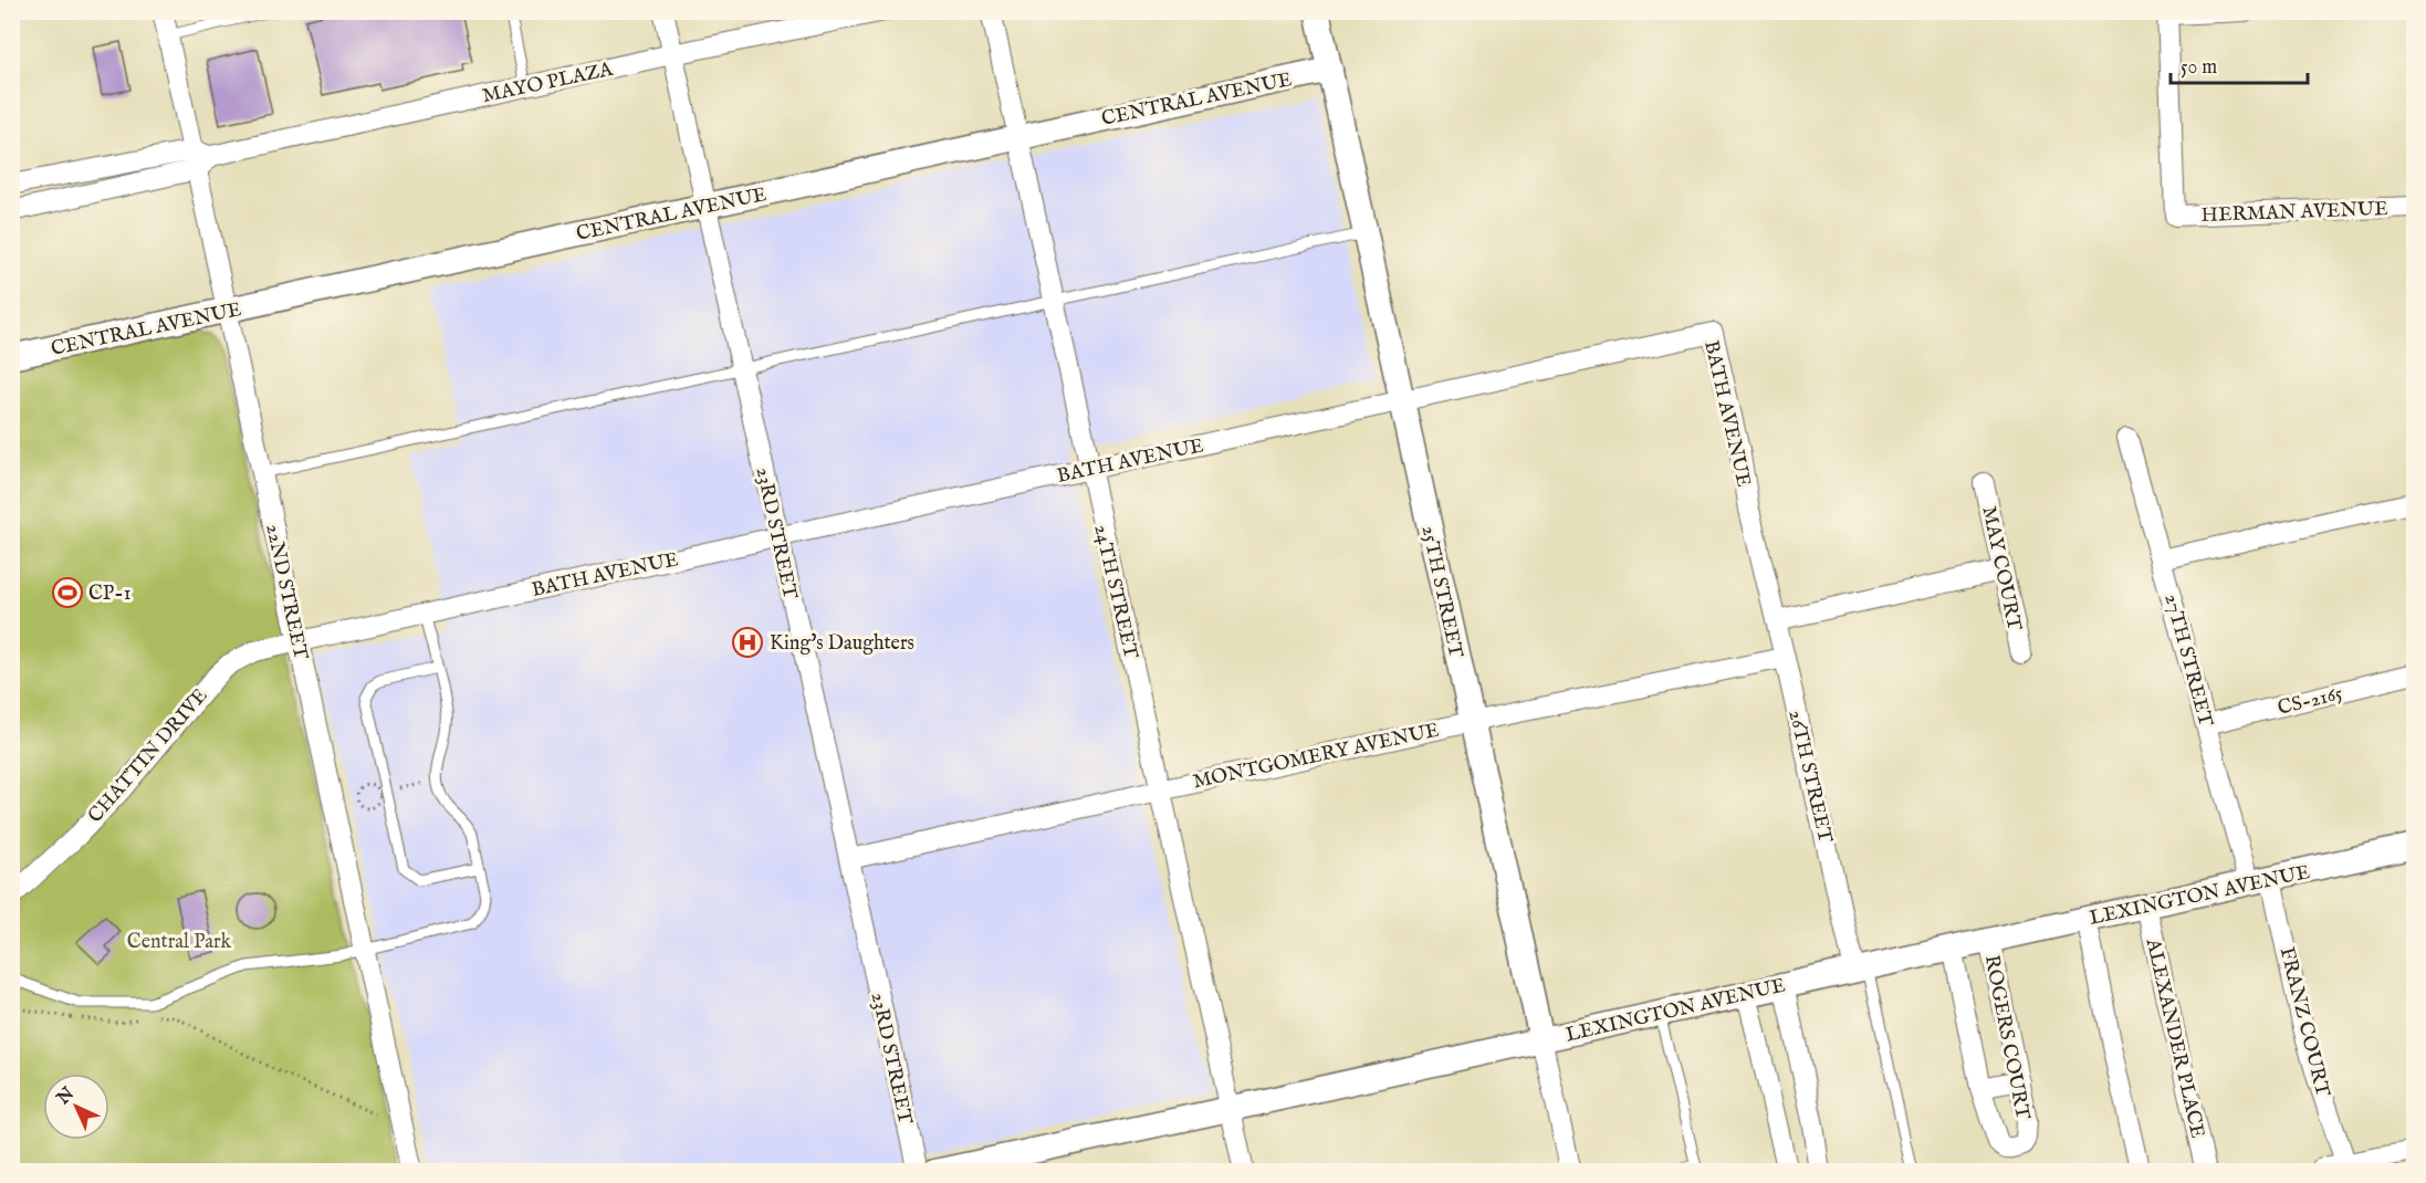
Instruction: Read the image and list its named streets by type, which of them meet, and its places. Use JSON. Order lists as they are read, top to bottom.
{
  "streets": {
    "street": [
      "MAYO PLAZA",
      "CENTRAL AVENUE",
      "HERMAN AVENUE",
      "BATH AVENUE",
      "23RD STREET",
      "MAY COURT",
      "22ND STREET",
      "24TH STREET",
      "25TH STREET",
      "27TH STREET",
      "CS-2165",
      "CHATTIN DRIVE",
      "MONTGOMERY AVENUE",
      "26TH STREET",
      "LEXINGTON AVENUE",
      "FRANZ COURT",
      "ROGERS COURT",
      "ALEXANDER PLACE"
    ]
  },
  "crossings": [
    ["MAYO PLAZA", "23RD STREET"],
    ["MAYO PLAZA", "22ND STREET"],
    ["CENTRAL AVENUE", "23RD STREET"],
    ["CENTRAL AVENUE", "22ND STREET"],
    ["CENTRAL AVENUE", "24TH STREET"],
    ["CENTRAL AVENUE", "25TH STREET"],
    ["BATH AVENUE", "23RD STREET"],
    ["BATH AVENUE", "22ND STREET"],
    ["BATH AVENUE", "24TH STREET"],
    ["BATH AVENUE", "25TH STREET"],
    ["BATH AVENUE", "CHATTIN DRIVE"],
    ["BATH AVENUE", "26TH STREET"],
    ["23RD STREET", "MONTGOMERY AVENUE"],
    ["22ND STREET", "CHATTIN DRIVE"],
    ["24TH STREET", "MONTGOMERY AVENUE"],
    ["24TH STREET", "LEXINGTON AVENUE"],
    ["25TH STREET", "MONTGOMERY AVENUE"],
    ["25TH STREET", "LEXINGTON AVENUE"],
    ["27TH STREET", "CS-2165"],
    ["27TH STREET", "LEXINGTON AVENUE"],
    ["27TH STREET", "FRANZ COURT"],
    ["MONTGOMERY AVENUE", "26TH STREET"],
    ["26TH STREET", "LEXINGTON AVENUE"],
    ["LEXINGTON AVENUE", "FRANZ COURT"],
    ["LEXINGTON AVENUE", "ROGERS COURT"],
    ["LEXINGTON AVENUE", "ALEXANDER PLACE"]
  ],
  "parks": ["Central Park"],
  "places": {
    "sports": ["CP-1"],
    "hospital": ["King's Daughters"]
  },
  "scale_bar": "50 m",
  "north": "top left"
}
